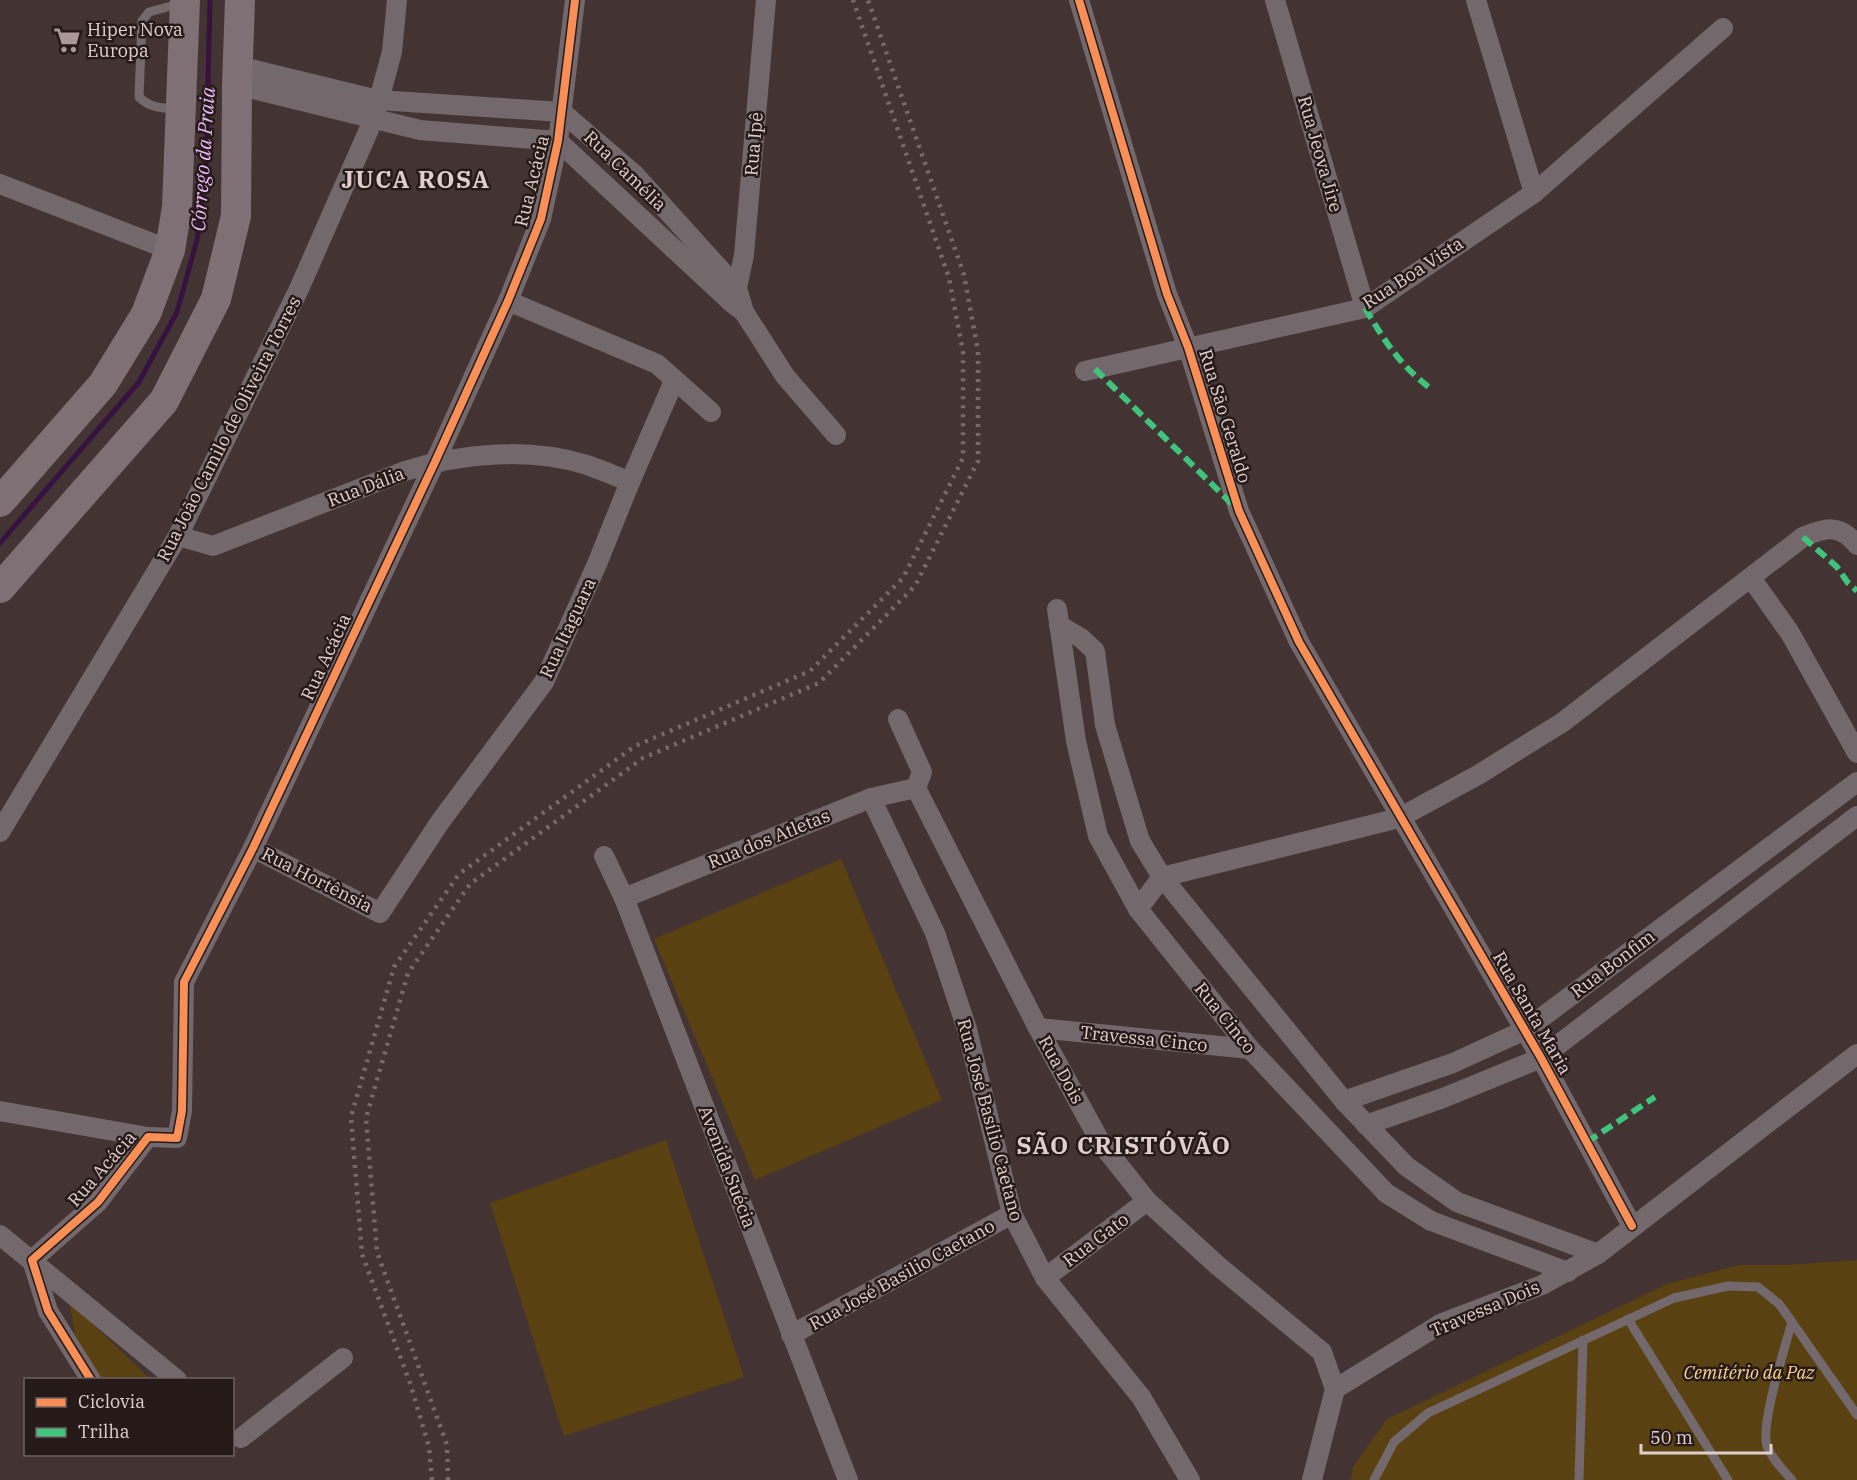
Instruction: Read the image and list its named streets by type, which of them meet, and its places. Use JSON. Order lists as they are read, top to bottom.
{
  "streets": {
    "street": [
      "Rua Ipê",
      "Rua Jeova Jire",
      "Rua Camélia",
      "Rua Acácia",
      "Rua Boa Vista",
      "Rua São Geraldo",
      "Rua João Camilo de Oliveira Torres",
      "Rua Dália",
      "Rua Itaguara",
      "Rua dos Atletas",
      "Rua Hortênsia",
      "Rua Bonfim",
      "Rua Santa Maria",
      "Rua Cinco",
      "Travessa Cinco",
      "Rua Dois",
      "Rua José Basílio Caetano",
      "Avenida Suécia",
      "Rua Gato",
      "Rua José Basilio Caetano",
      "Travessa Dois"
    ]
  },
  "crossings": [
    ["Rua Ipê", "Rua Camélia"],
    ["Rua Jeova Jire", "Rua Boa Vista"],
    ["Rua Camélia", "Rua Acácia"],
    ["Rua Camélia", "Rua João Camilo de Oliveira Torres"],
    ["Rua Acácia", "Rua Dália"],
    ["Rua Acácia", "Rua Hortênsia"],
    ["Rua Boa Vista", "Rua São Geraldo"],
    ["Rua São Geraldo", "Rua Santa Maria"],
    ["Rua João Camilo de Oliveira Torres", "Rua Dália"],
    ["Rua Dália", "Rua Itaguara"],
    ["Rua Itaguara", "Rua Hortênsia"],
    ["Rua dos Atletas", "Rua Dois"],
    ["Rua dos Atletas", "Rua José Basílio Caetano"],
    ["Rua dos Atletas", "Avenida Suécia"],
    ["Rua Bonfim", "Rua Santa Maria"],
    ["Rua Bonfim", "Rua Cinco"],
    ["Rua Santa Maria", "Travessa Dois"],
    ["Rua Cinco", "Travessa Cinco"],
    ["Rua Cinco", "Travessa Dois"],
    ["Travessa Cinco", "Rua Dois"],
    ["Rua Dois", "Rua Gato"],
    ["Rua Dois", "Travessa Dois"],
    ["Rua José Basílio Caetano", "Rua Gato"],
    ["Rua José Basílio Caetano", "Rua José Basilio Caetano"],
    ["Avenida Suécia", "Rua José Basilio Caetano"]
  ],
  "districts": ["JUCA ROSA", "SÃO CRISTÓVÃO"],
  "water": ["Córrego da Praia"],
  "parks": ["Cemitério da Paz"],
  "places": {
    "supermarket": ["Hiper Nova Europa"]
  },
  "legend": ["Ciclovia", "Trilha"],
  "scale_bar": "50 m"
}
